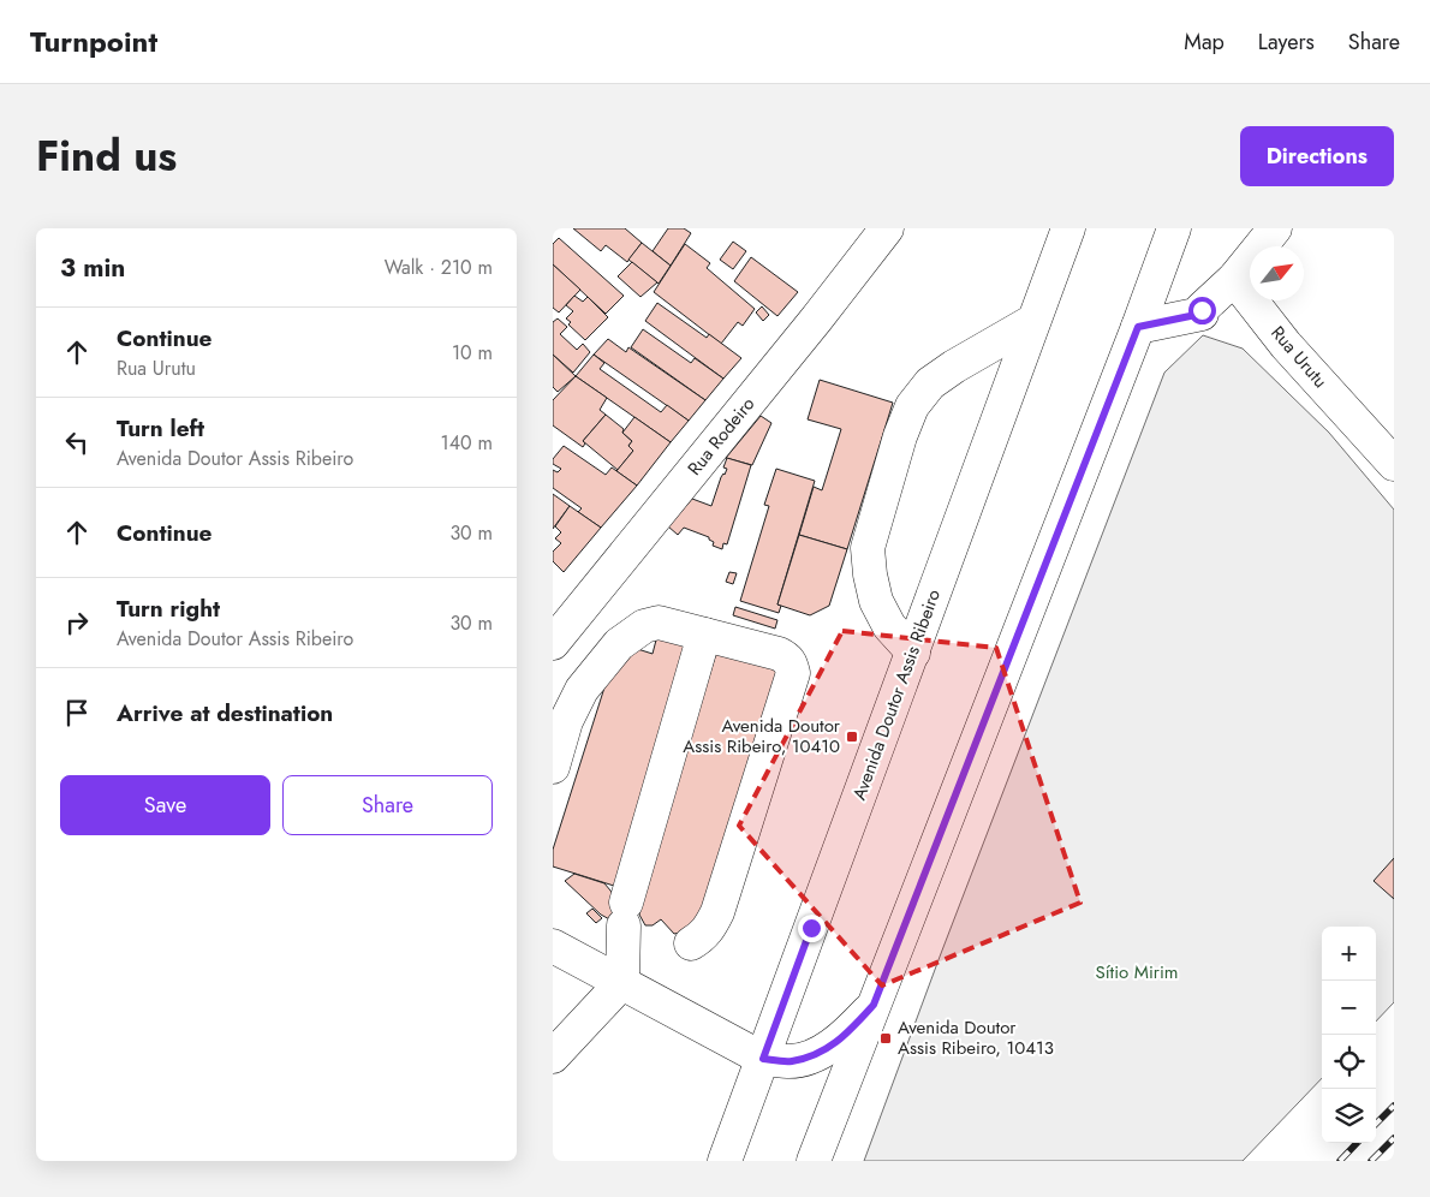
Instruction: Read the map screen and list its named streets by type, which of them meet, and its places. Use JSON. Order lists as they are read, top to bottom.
{
  "streets": {
    "main road": ["Rua Urutu", "Rua Rodeiro", "Avenida Doutor Assis Ribeiro"]
  },
  "parks": ["Sítio Mirim"],
  "places": {
    "transit": ["Avenida Doutor Assis Ribeiro, 10410", "Avenida Doutor Assis Ribeiro, 10413"]
  },
  "north": "top right",
  "page": {
    "header": "Turnpoint",
    "nav": ["Map", "Layers", "Share"],
    "title": "Find us",
    "buttons": [
      "Directions",
      ["Save", "Share"]
    ],
    "heading": ["3 min", "Walk · 210 m"],
    "list": [
      ["Continue", "Rua Urutu", "10 m"],
      ["Turn left", "Avenida Doutor Assis Ribeiro", "140 m"],
      ["Continue", "30 m"],
      ["Turn right", "Avenida Doutor Assis Ribeiro", "30 m"],
      "Arrive at destination"
    ],
    "map_buttons": ["+", "−"]
  }
}
